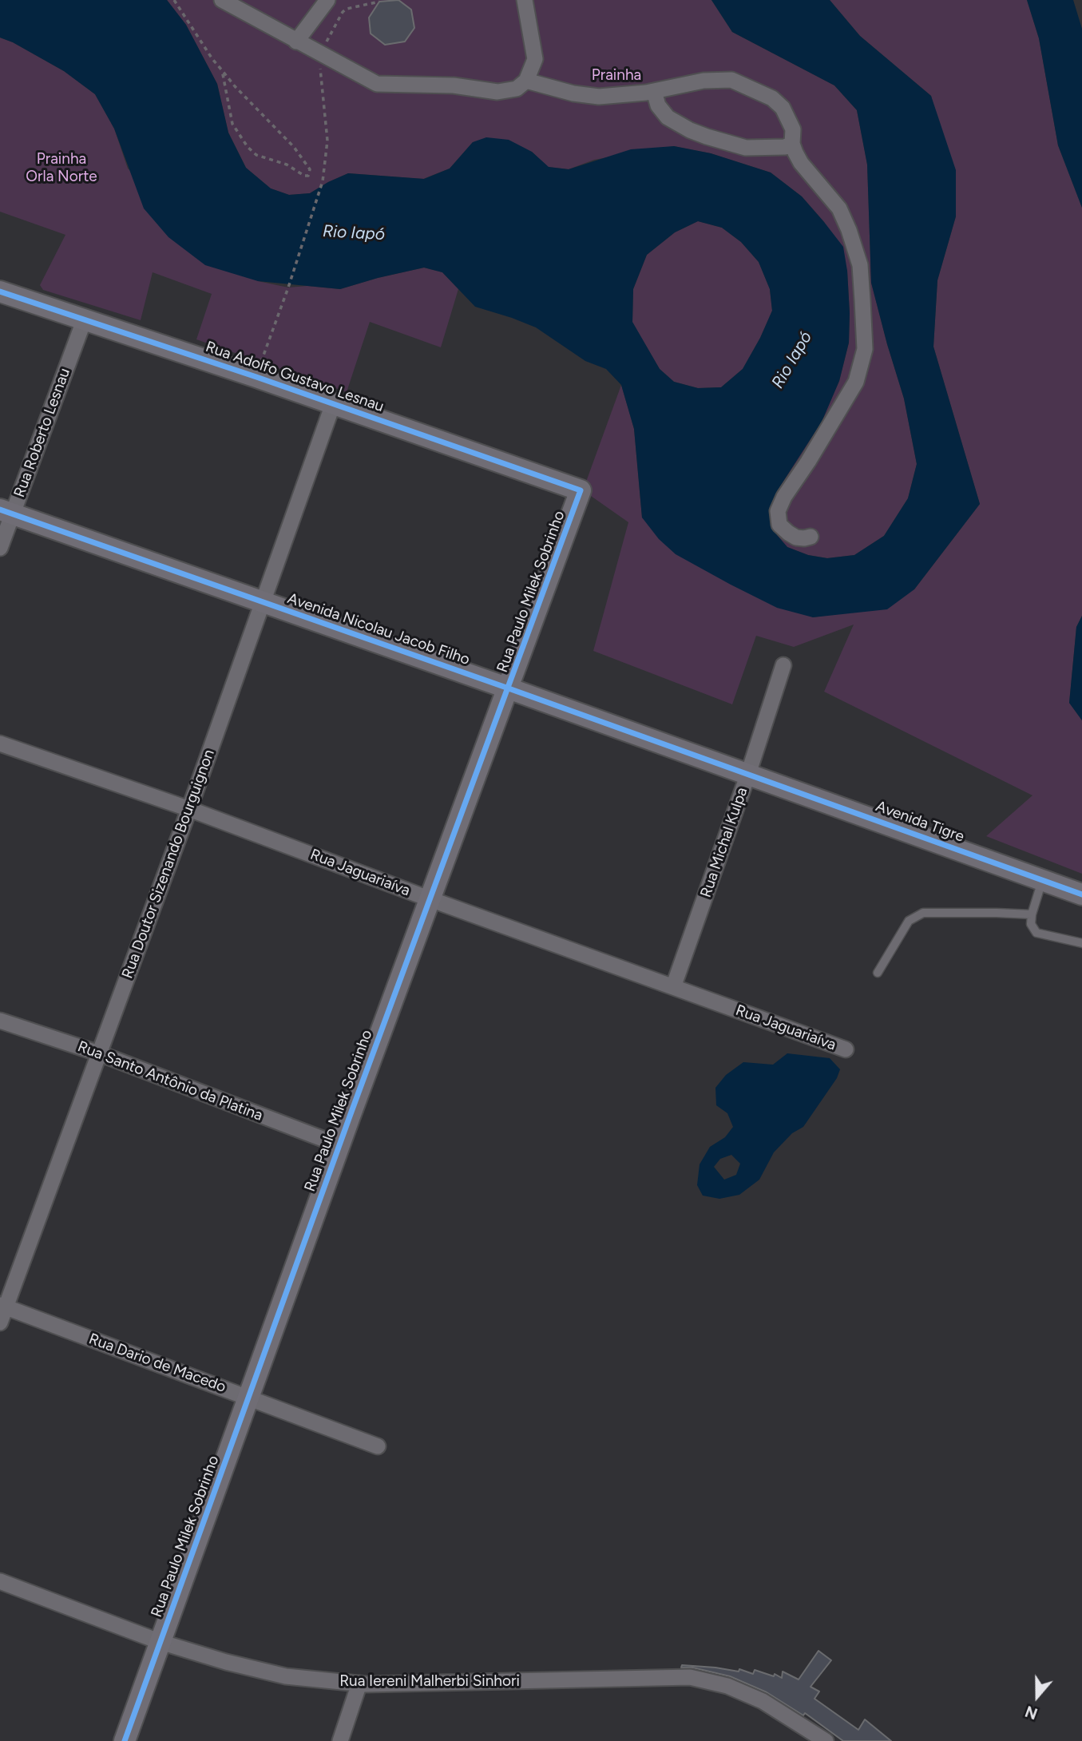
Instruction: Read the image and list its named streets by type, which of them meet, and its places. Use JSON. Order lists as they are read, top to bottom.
{
  "streets": {
    "street": [
      "Rua Adolfo Gustavo Lesnau",
      "Rua Roberto Lesnau",
      "Rua Paulo Milek Sobrinho",
      "Avenida Nicolau Jacob Filho",
      "Avenida Tigre",
      "Rua Michal Kulpa",
      "Rua Doutor Sizenando Bourguignon",
      "Rua Jaguariaíva",
      "Rua Santo Antônio da Platina",
      "Rua Dario de Macedo",
      "Rua Iereni Malherbi Sinhori"
    ]
  },
  "crossings": [
    ["Rua Adolfo Gustavo Lesnau", "Rua Roberto Lesnau"],
    ["Rua Adolfo Gustavo Lesnau", "Rua Paulo Milek Sobrinho"],
    ["Rua Adolfo Gustavo Lesnau", "Rua Doutor Sizenando Bourguignon"],
    ["Rua Roberto Lesnau", "Avenida Nicolau Jacob Filho"],
    ["Rua Paulo Milek Sobrinho", "Avenida Nicolau Jacob Filho"],
    ["Rua Paulo Milek Sobrinho", "Rua Jaguariaíva"],
    ["Rua Paulo Milek Sobrinho", "Rua Santo Antônio da Platina"],
    ["Rua Paulo Milek Sobrinho", "Rua Dario de Macedo"],
    ["Rua Paulo Milek Sobrinho", "Rua Iereni Malherbi Sinhori"],
    ["Avenida Nicolau Jacob Filho", "Avenida Tigre"],
    ["Avenida Nicolau Jacob Filho", "Rua Michal Kulpa"],
    ["Avenida Nicolau Jacob Filho", "Rua Doutor Sizenando Bourguignon"],
    ["Avenida Tigre", "Rua Michal Kulpa"],
    ["Rua Michal Kulpa", "Rua Jaguariaíva"],
    ["Rua Doutor Sizenando Bourguignon", "Rua Jaguariaíva"],
    ["Rua Doutor Sizenando Bourguignon", "Rua Santo Antônio da Platina"],
    ["Rua Doutor Sizenando Bourguignon", "Rua Dario de Macedo"]
  ],
  "water": ["Rio Iapó"],
  "parks": ["Prainha", "Prainha Orla Norte"],
  "north": "bottom"
}
